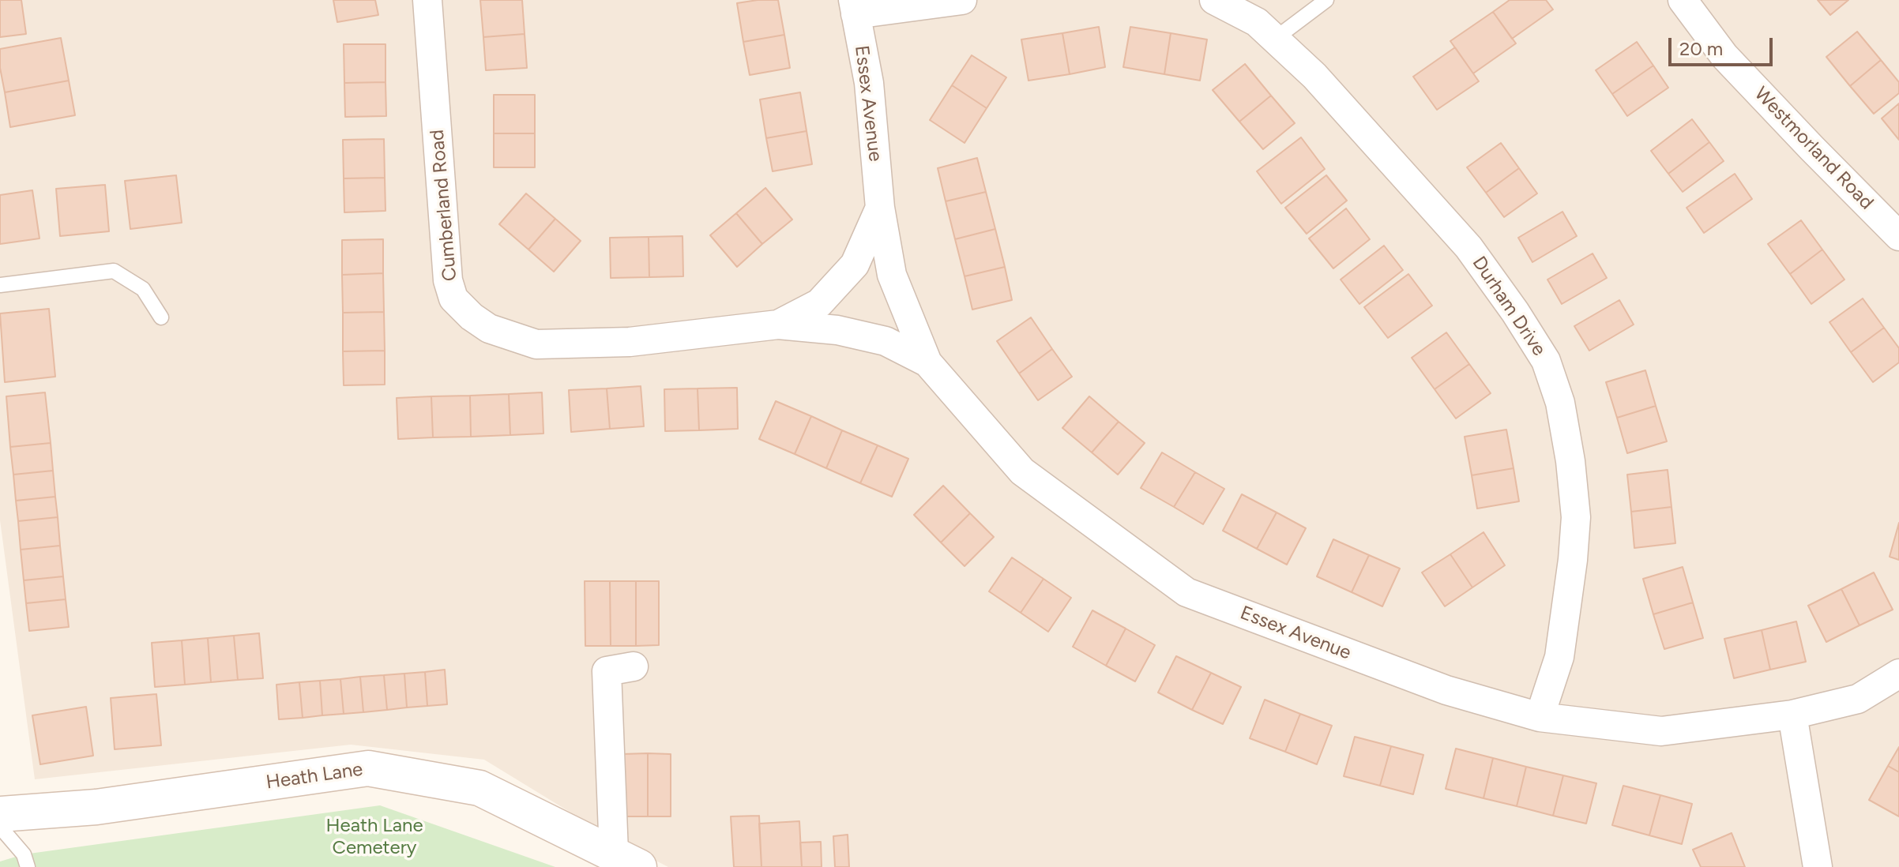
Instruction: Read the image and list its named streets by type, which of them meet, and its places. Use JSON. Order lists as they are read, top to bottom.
{
  "streets": {
    "street": [
      "Essex Avenue",
      "Westmorland Road",
      "Cumberland Road",
      "Durham Drive",
      "Heath Lane"
    ]
  },
  "crossings": [
    ["Essex Avenue", "Cumberland Road"],
    ["Essex Avenue", "Durham Drive"]
  ],
  "parks": ["Heath Lane Cemetery"],
  "scale_bar": "20 m"
}
